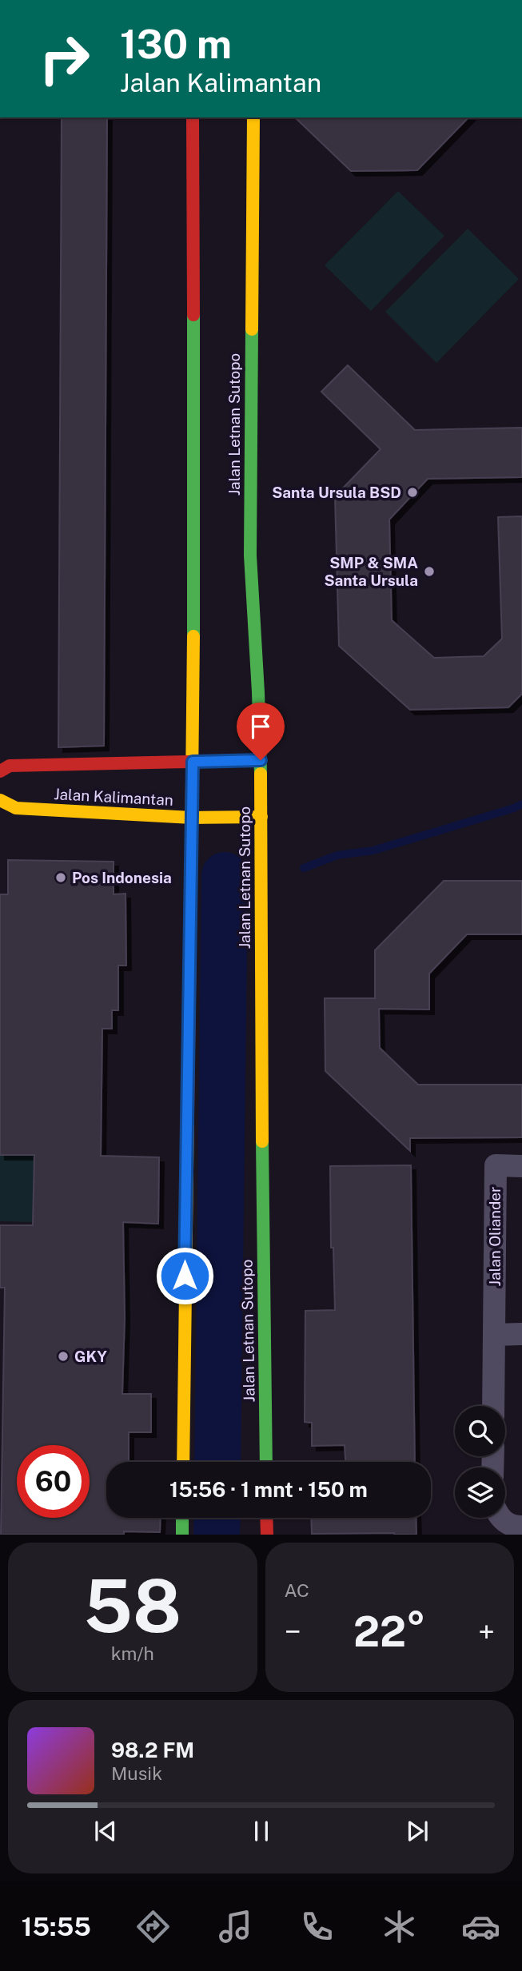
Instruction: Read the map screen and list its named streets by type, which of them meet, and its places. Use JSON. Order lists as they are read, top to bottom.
{
  "streets": {
    "main road": ["Jalan Letnan Sutopo", "Jalan Kalimantan"],
    "street": ["Jalan Oliander"]
  },
  "crossings": [
    ["Jalan Letnan Sutopo", "Jalan Kalimantan"]
  ],
  "places": [
    "Santa Ursula BSD",
    "SMP & SMA Santa Ursula",
    "Pos Indonesia",
    "GKY"
  ],
  "page": {
    "turn": ["130 m", "Jalan Kalimantan"],
    "limit": "60",
    "trip": "15:56 · 1 mnt · 150 m",
    "tile": [
      ["58", "km/h"],
      "AC"
    ],
    "heat": ["−", "22°", "+"],
    "song": ["98.2 FM", "Musik"],
    "tabs": "15:55"
  }
}
